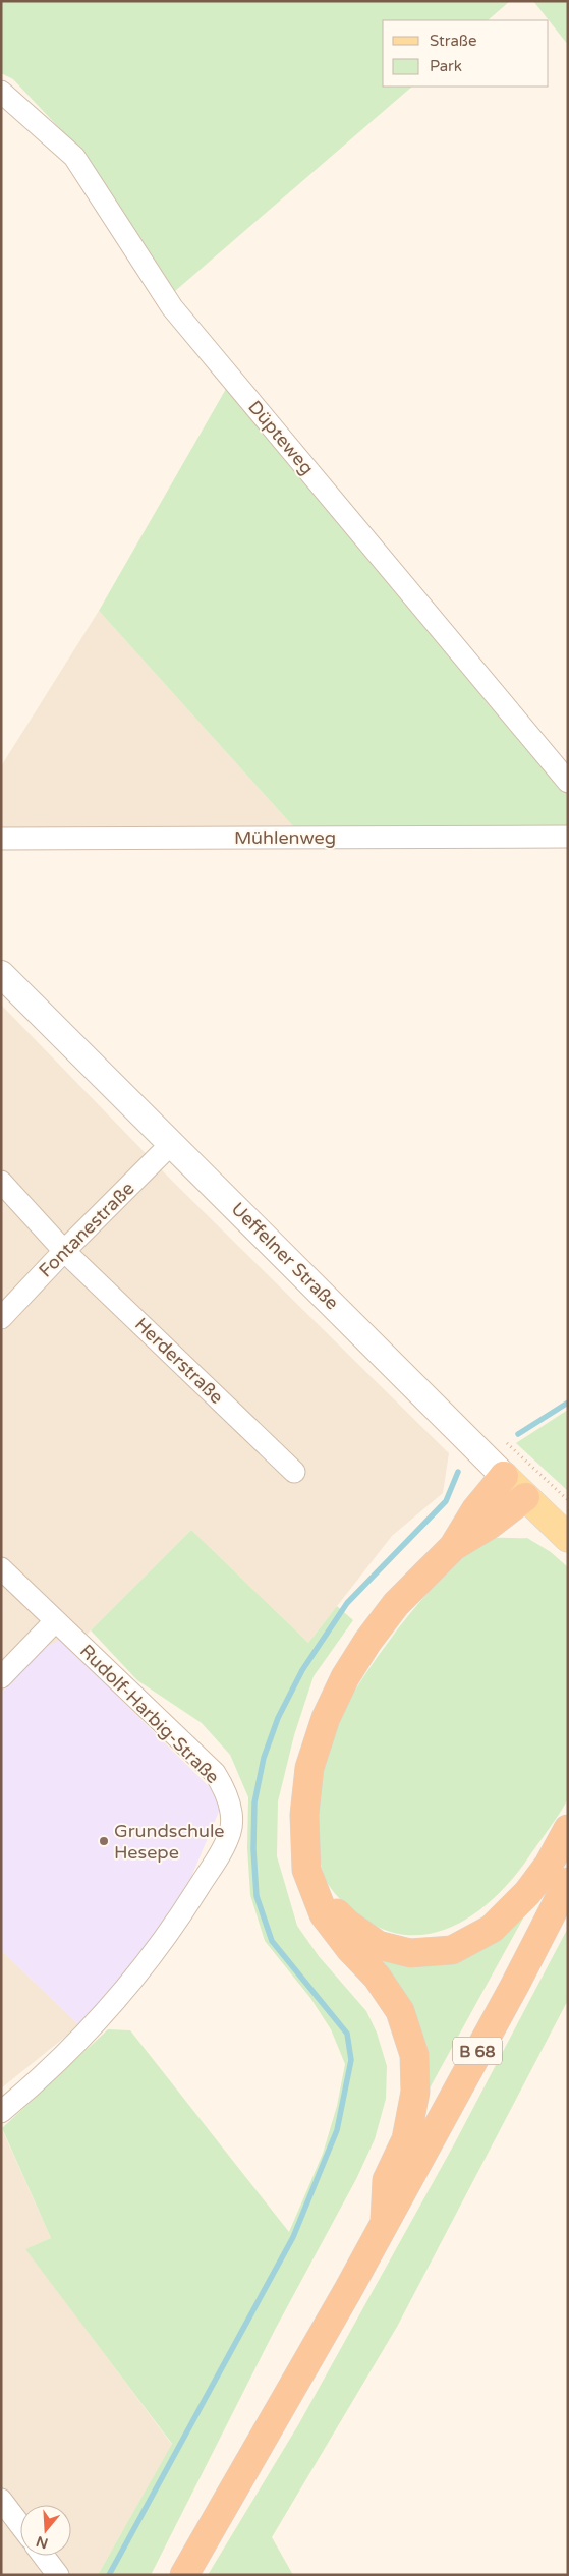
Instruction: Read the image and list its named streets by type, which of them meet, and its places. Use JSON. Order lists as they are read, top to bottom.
{
  "streets": {
    "highway": ["B 68"],
    "main road": ["Ueffelner Straße"],
    "street": [
      "Düpteweg",
      "Mühlenweg",
      "Fontanestraße",
      "Herderstraße",
      "Rudolf-Harbig-Straße"
    ]
  },
  "crossings": [
    ["Fontanestraße", "Ueffelner Straße"],
    ["Fontanestraße", "Herderstraße"]
  ],
  "places": ["Grundschule Hesepe"],
  "legend": ["Straße", "Park"],
  "north": "bottom"
}
